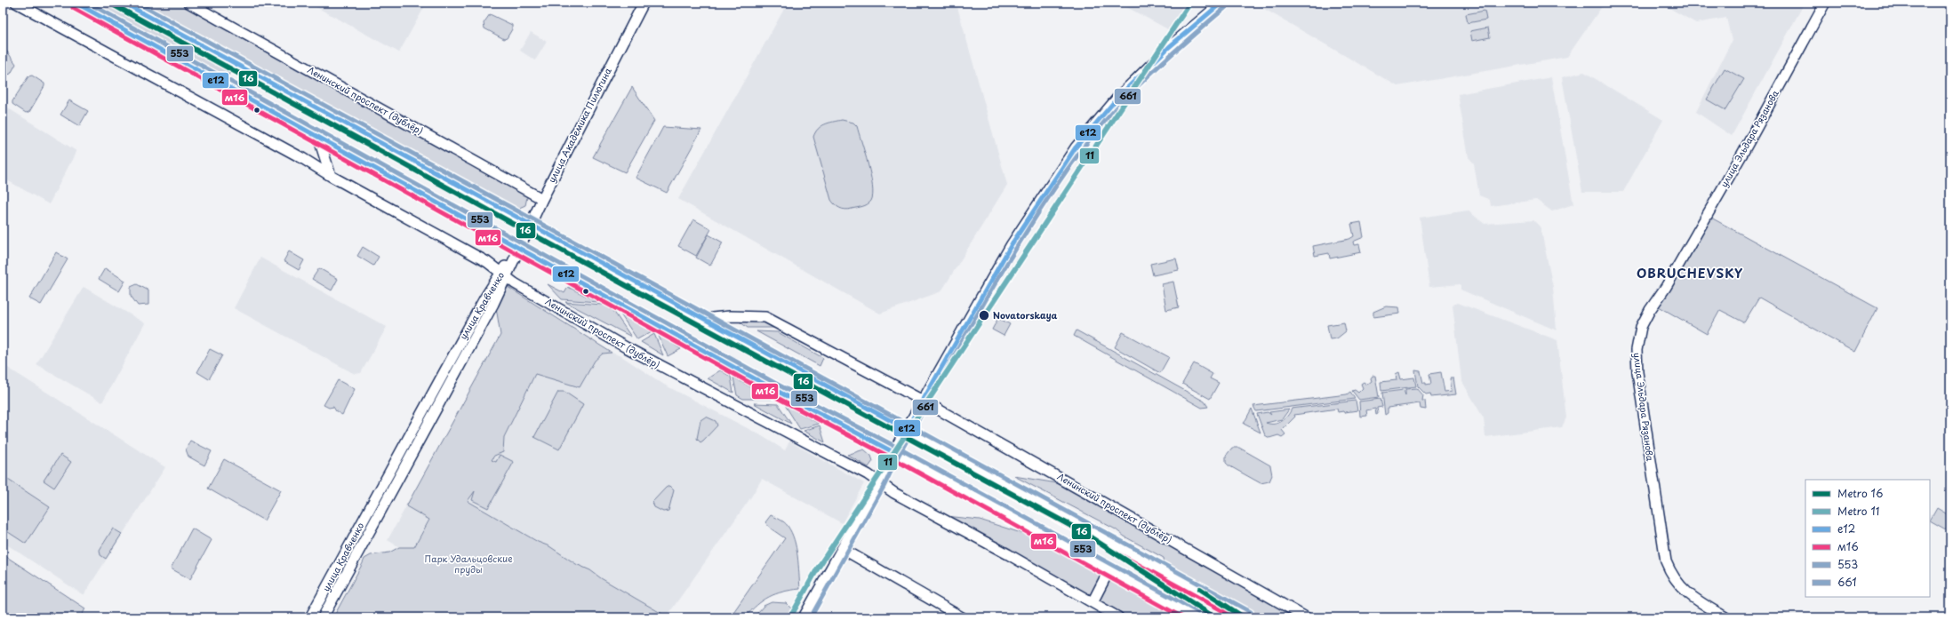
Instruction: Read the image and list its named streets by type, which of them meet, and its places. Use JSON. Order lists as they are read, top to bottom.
{
  "streets": {
    "street": [
      "Ленинский проспект (дублёр)",
      "улица Академика Пилюгина",
      "улица Эльдара Рязанова",
      "улица Кравченко"
    ]
  },
  "crossings": [
    ["Ленинский проспект (дублёр)", "улица Академика Пилюгина"],
    ["Ленинский проспект (дублёр)", "улица Кравченко"],
    ["улица Академика Пилюгина", "улица Кравченко"]
  ],
  "districts": ["OBRUCHEVSKY"],
  "parks": ["Парк Удальцовские пруды"],
  "places": ["Novatorskaya"],
  "lines": [
    "metro line 16",
    "metro line 11",
    "transit line е12",
    "transit line 553",
    "transit line 661",
    "transit line м16"
  ],
  "legend": [
    "Metro 16",
    "Metro 11",
    "е12",
    "м16",
    "553",
    "661"
  ]
}
